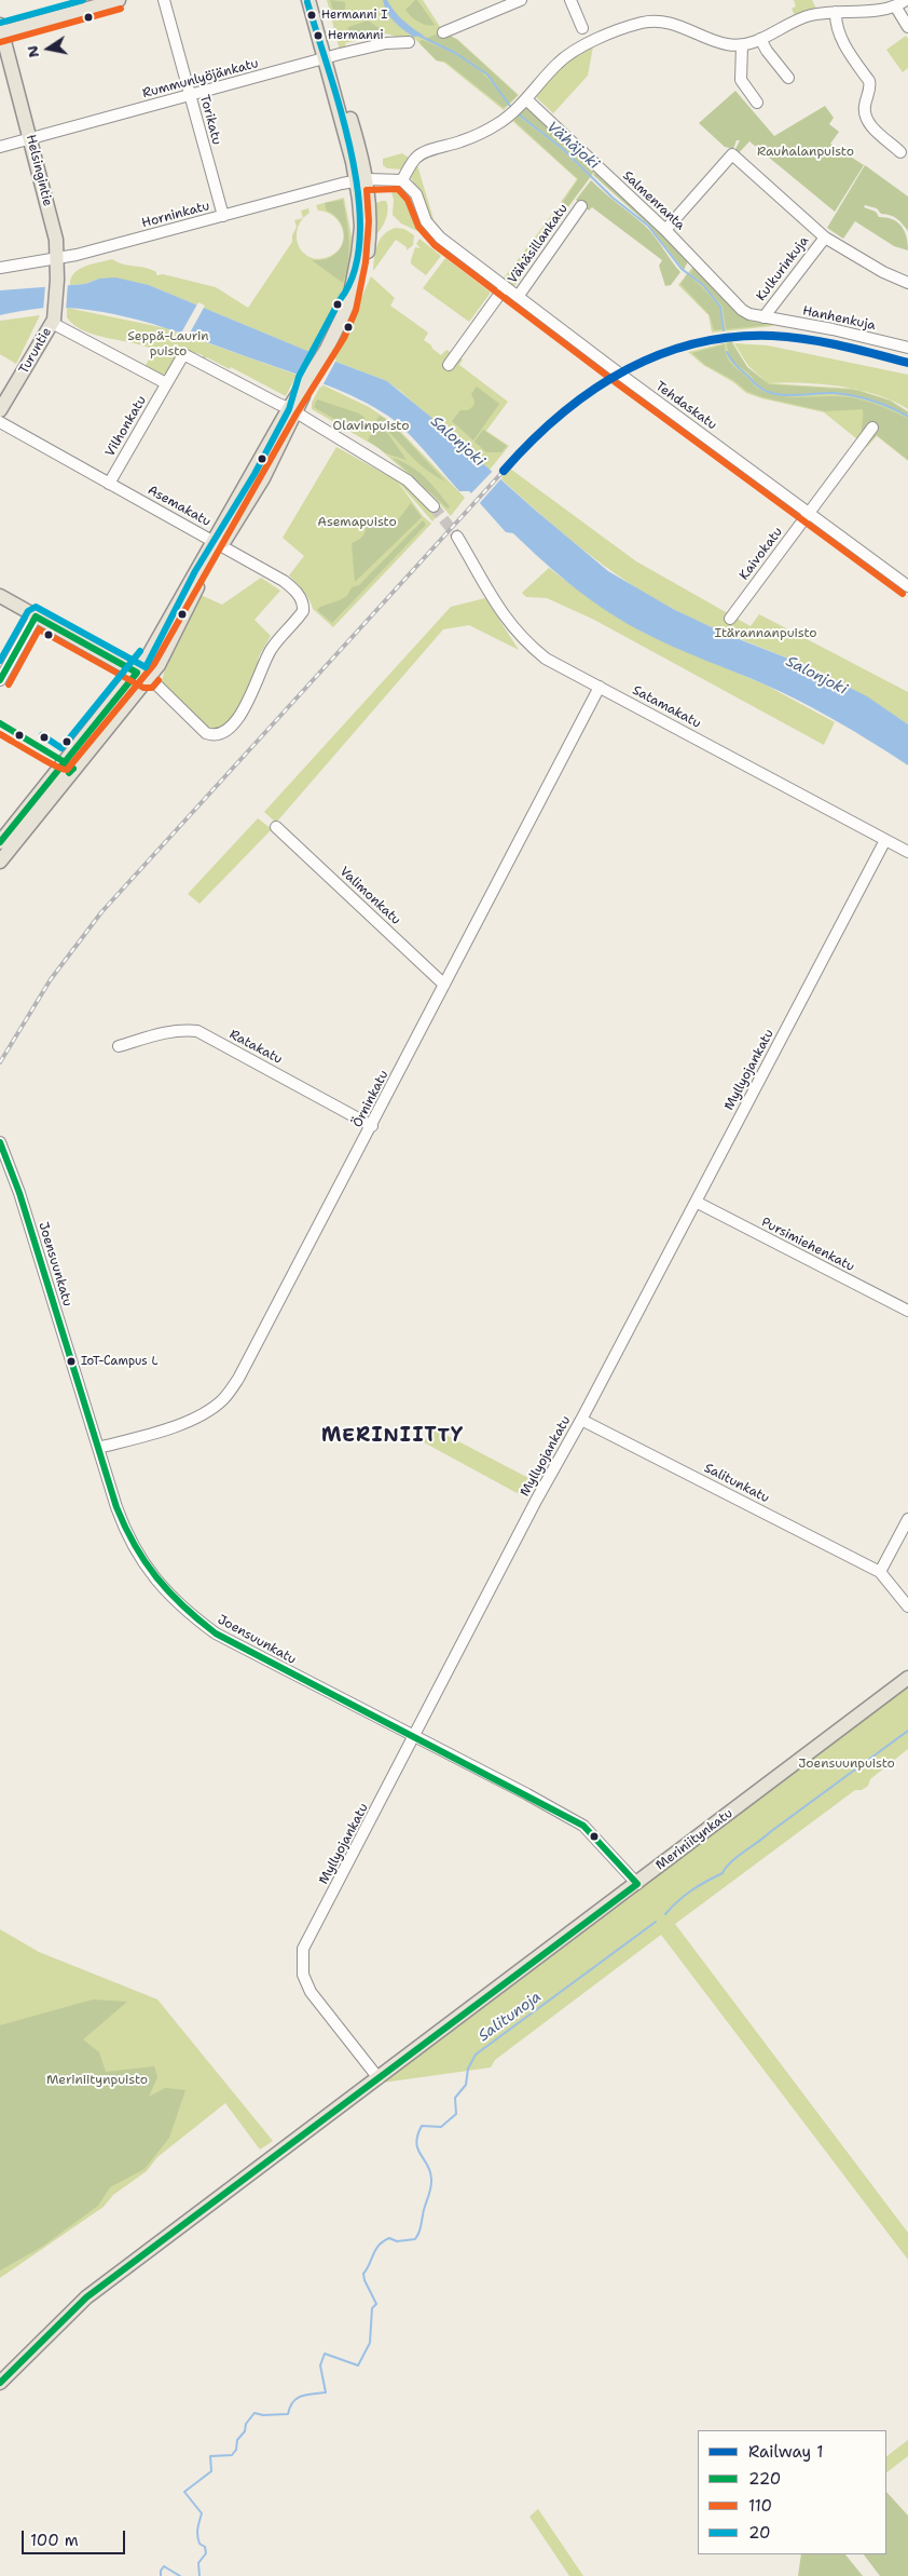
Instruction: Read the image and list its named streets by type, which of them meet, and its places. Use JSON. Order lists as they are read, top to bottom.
{
  "streets": {
    "main road": ["Helsingintie", "Turuntie", "Meriniitynkatu"],
    "street": [
      "Rummunlyöjänkatu",
      "Torikatu",
      "Salmenranta",
      "Horninkatu",
      "Vähäsillankatu",
      "Kulkurinkuja",
      "Hanhenkuja",
      "Tehdaskatu",
      "Vilhonkatu",
      "Asemakatu",
      "Kaivokatu",
      "Satamakatu",
      "Valimonkatu",
      "Ratakatu",
      "Myllyojankatu",
      "Örninkatu",
      "Pursimiehenkatu",
      "Joensuunkatu",
      "Salitunkatu"
    ]
  },
  "crossings": [
    ["Rummunlyöjänkatu", "Torikatu"],
    ["Rummunlyöjänkatu", "Helsingintie"],
    ["Torikatu", "Horninkatu"],
    ["Helsingintie", "Horninkatu"],
    ["Helsingintie", "Turuntie"],
    ["Salmenranta", "Kulkurinkuja"],
    ["Salmenranta", "Hanhenkuja"],
    ["Vähäsillankatu", "Tehdaskatu"],
    ["Kulkurinkuja", "Hanhenkuja"],
    ["Tehdaskatu", "Kaivokatu"],
    ["Vilhonkatu", "Asemakatu"],
    ["Satamakatu", "Myllyojankatu"],
    ["Satamakatu", "Örninkatu"],
    ["Valimonkatu", "Örninkatu"],
    ["Ratakatu", "Örninkatu"],
    ["Myllyojankatu", "Pursimiehenkatu"],
    ["Myllyojankatu", "Joensuunkatu"],
    ["Myllyojankatu", "Salitunkatu"],
    ["Myllyojankatu", "Meriniitynkatu"],
    ["Örninkatu", "Joensuunkatu"],
    ["Joensuunkatu", "Meriniitynkatu"]
  ],
  "districts": ["MERINIITTY"],
  "water": ["Vähäjoki", "Salonjoki", "Salitunoja"],
  "parks": [
    "Rauhalanpuisto",
    "Seppä-Laurin puisto",
    "Olavinpuisto",
    "Asemapuisto",
    "Itärannanpuisto",
    "Joensuunpuisto",
    "Meriniitynpuisto"
  ],
  "places": ["Hermanni I", "Hermanni", "IoT-Campus L"],
  "lines": [
    "transit line 20",
    "transit line 110",
    "rail line 1",
    "transit line 220"
  ],
  "legend": [
    "Railway 1",
    "220",
    "110",
    "20"
  ],
  "scale_bar": "100 m",
  "north": "left"
}
